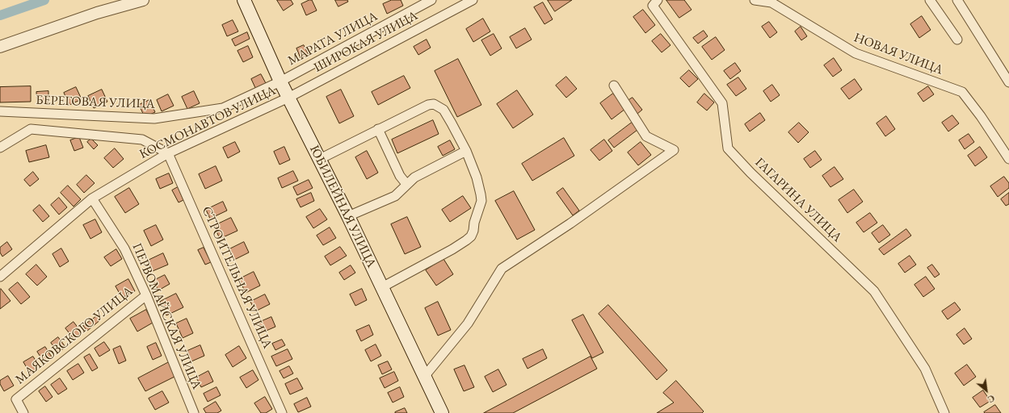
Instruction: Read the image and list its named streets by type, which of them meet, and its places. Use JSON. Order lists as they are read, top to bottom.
{
  "streets": {
    "main road": ["ЮБИЛЕЙНАЯ УЛИЦА"],
    "street": [
      "МАРАТА УЛИЦА",
      "ШИРОКАЯ УЛИЦА",
      "НОВАЯ УЛИЦА",
      "БЕРЕГОВАЯ УЛИЦА",
      "КОСМОНАВТОВ УЛИЦА",
      "ГАГАРИНА УЛИЦА",
      "СТРОИТЕЛЬНАЯ УЛИЦА",
      "ПЕРВОМАЙСКАЯ УЛИЦА",
      "МАЯКОВСКОГО УЛИЦА"
    ]
  },
  "crossings": [
    ["МАРАТА УЛИЦА", "БЕРЕГОВАЯ УЛИЦА"],
    ["МАРАТА УЛИЦА", "ЮБИЛЕЙНАЯ УЛИЦА"],
    ["ШИРОКАЯ УЛИЦА", "КОСМОНАВТОВ УЛИЦА"],
    ["ШИРОКАЯ УЛИЦА", "ЮБИЛЕЙНАЯ УЛИЦА"],
    ["БЕРЕГОВАЯ УЛИЦА", "ЮБИЛЕЙНАЯ УЛИЦА"],
    ["КОСМОНАВТОВ УЛИЦА", "ЮБИЛЕЙНАЯ УЛИЦА"],
    ["КОСМОНАВТОВ УЛИЦА", "СТРОИТЕЛЬНАЯ УЛИЦА"],
    ["КОСМОНАВТОВ УЛИЦА", "ПЕРВОМАЙСКАЯ УЛИЦА"],
    ["ПЕРВОМАЙСКАЯ УЛИЦА", "МАЯКОВСКОГО УЛИЦА"]
  ],
  "north": "bottom right"
}
